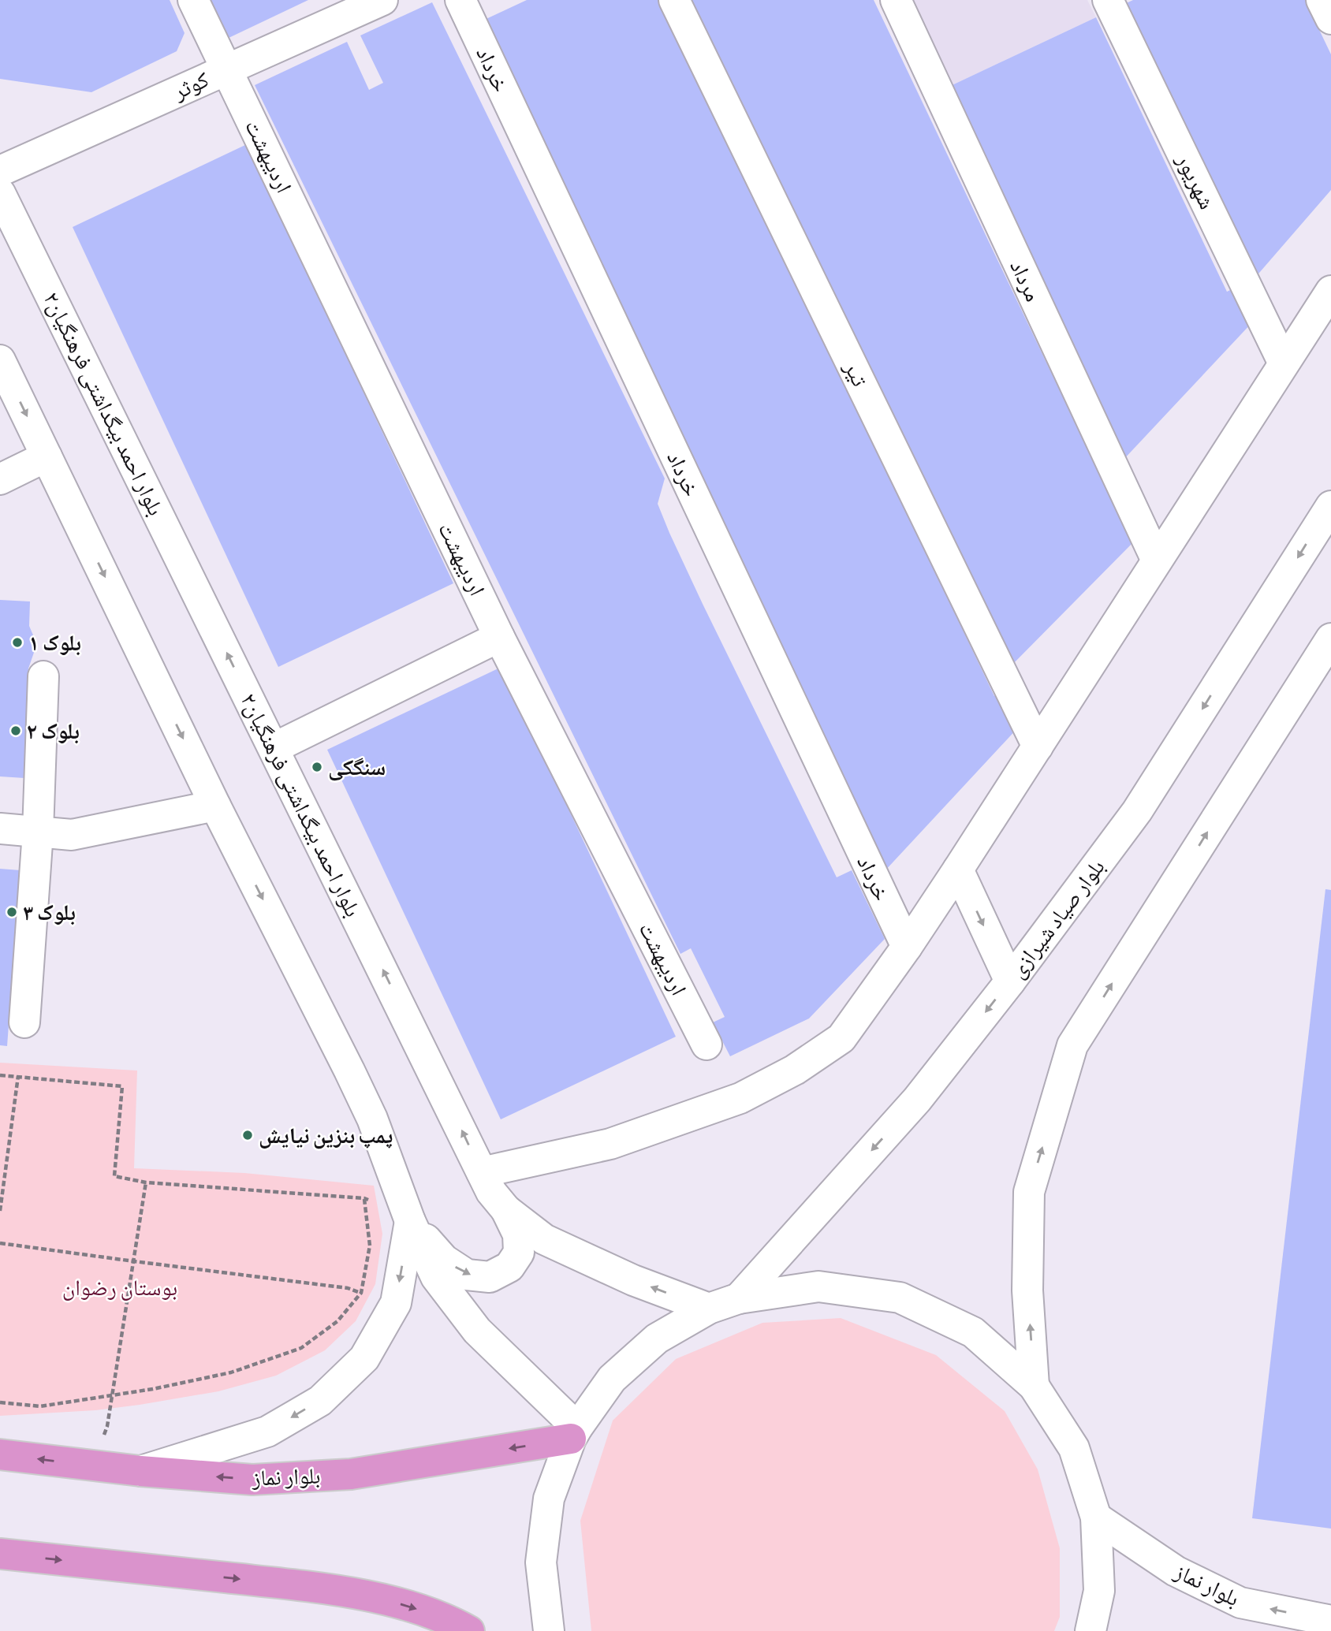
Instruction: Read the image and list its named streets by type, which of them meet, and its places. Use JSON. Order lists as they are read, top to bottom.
{
  "streets": {
    "highway": ["بلوار نماز"],
    "street": [
      "خرداد",
      "کوثر",
      "اردیبهشت",
      "شهریور",
      "مرداد",
      "تیر",
      "بلوار احمد بیگداشتی فرهنگیان۲",
      "بلوار صیاد شیرازی"
    ]
  },
  "crossings": [
    ["کوثر", "اردیبهشت"]
  ],
  "parks": ["بوستان رضوان"],
  "places": [
    "بلوک ۱",
    "بلوک ۲",
    "سنگکی",
    "بلوک ۳",
    "پمپ بنزین نیایش"
  ]
}
